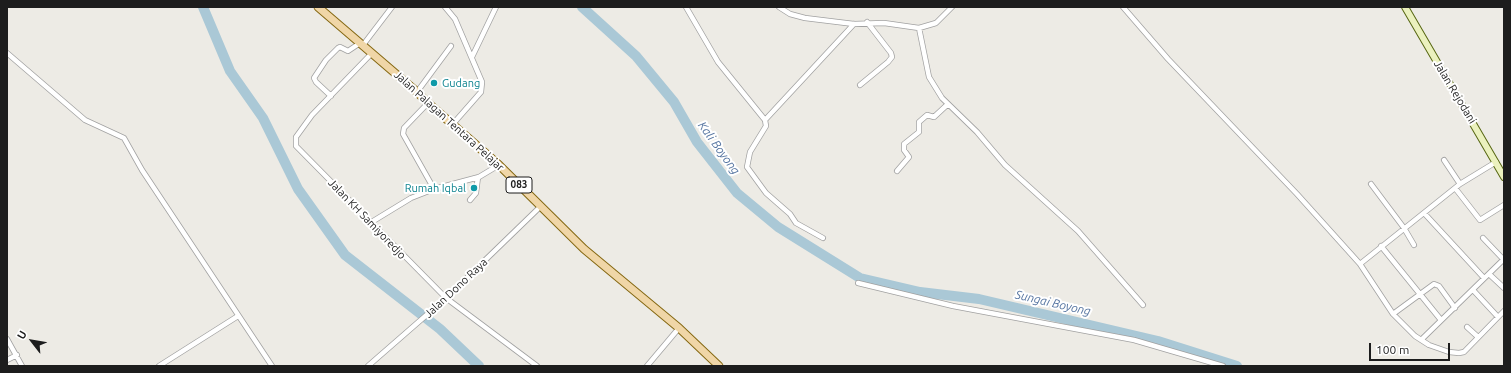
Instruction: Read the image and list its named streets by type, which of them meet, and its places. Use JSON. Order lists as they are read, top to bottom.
{
  "streets": {
    "main road": ["Jalan Rejodani", "Jalan Palagan Tentara Pelajar", "083"],
    "street": ["Jalan KH Samiyoredjo", "Jalan Dono Raya"]
  },
  "crossings": [
    ["Jalan Palagan Tentara Pelajar", "Jalan KH Samiyoredjo"],
    ["Jalan Palagan Tentara Pelajar", "Jalan Dono Raya"],
    ["Jalan KH Samiyoredjo", "Jalan Dono Raya"]
  ],
  "water": ["Kali Boyong", "Sungai Boyong"],
  "places": ["Gudang", "Rumah Iqbal"],
  "scale_bar": "100 m",
  "north": "top left"
}
